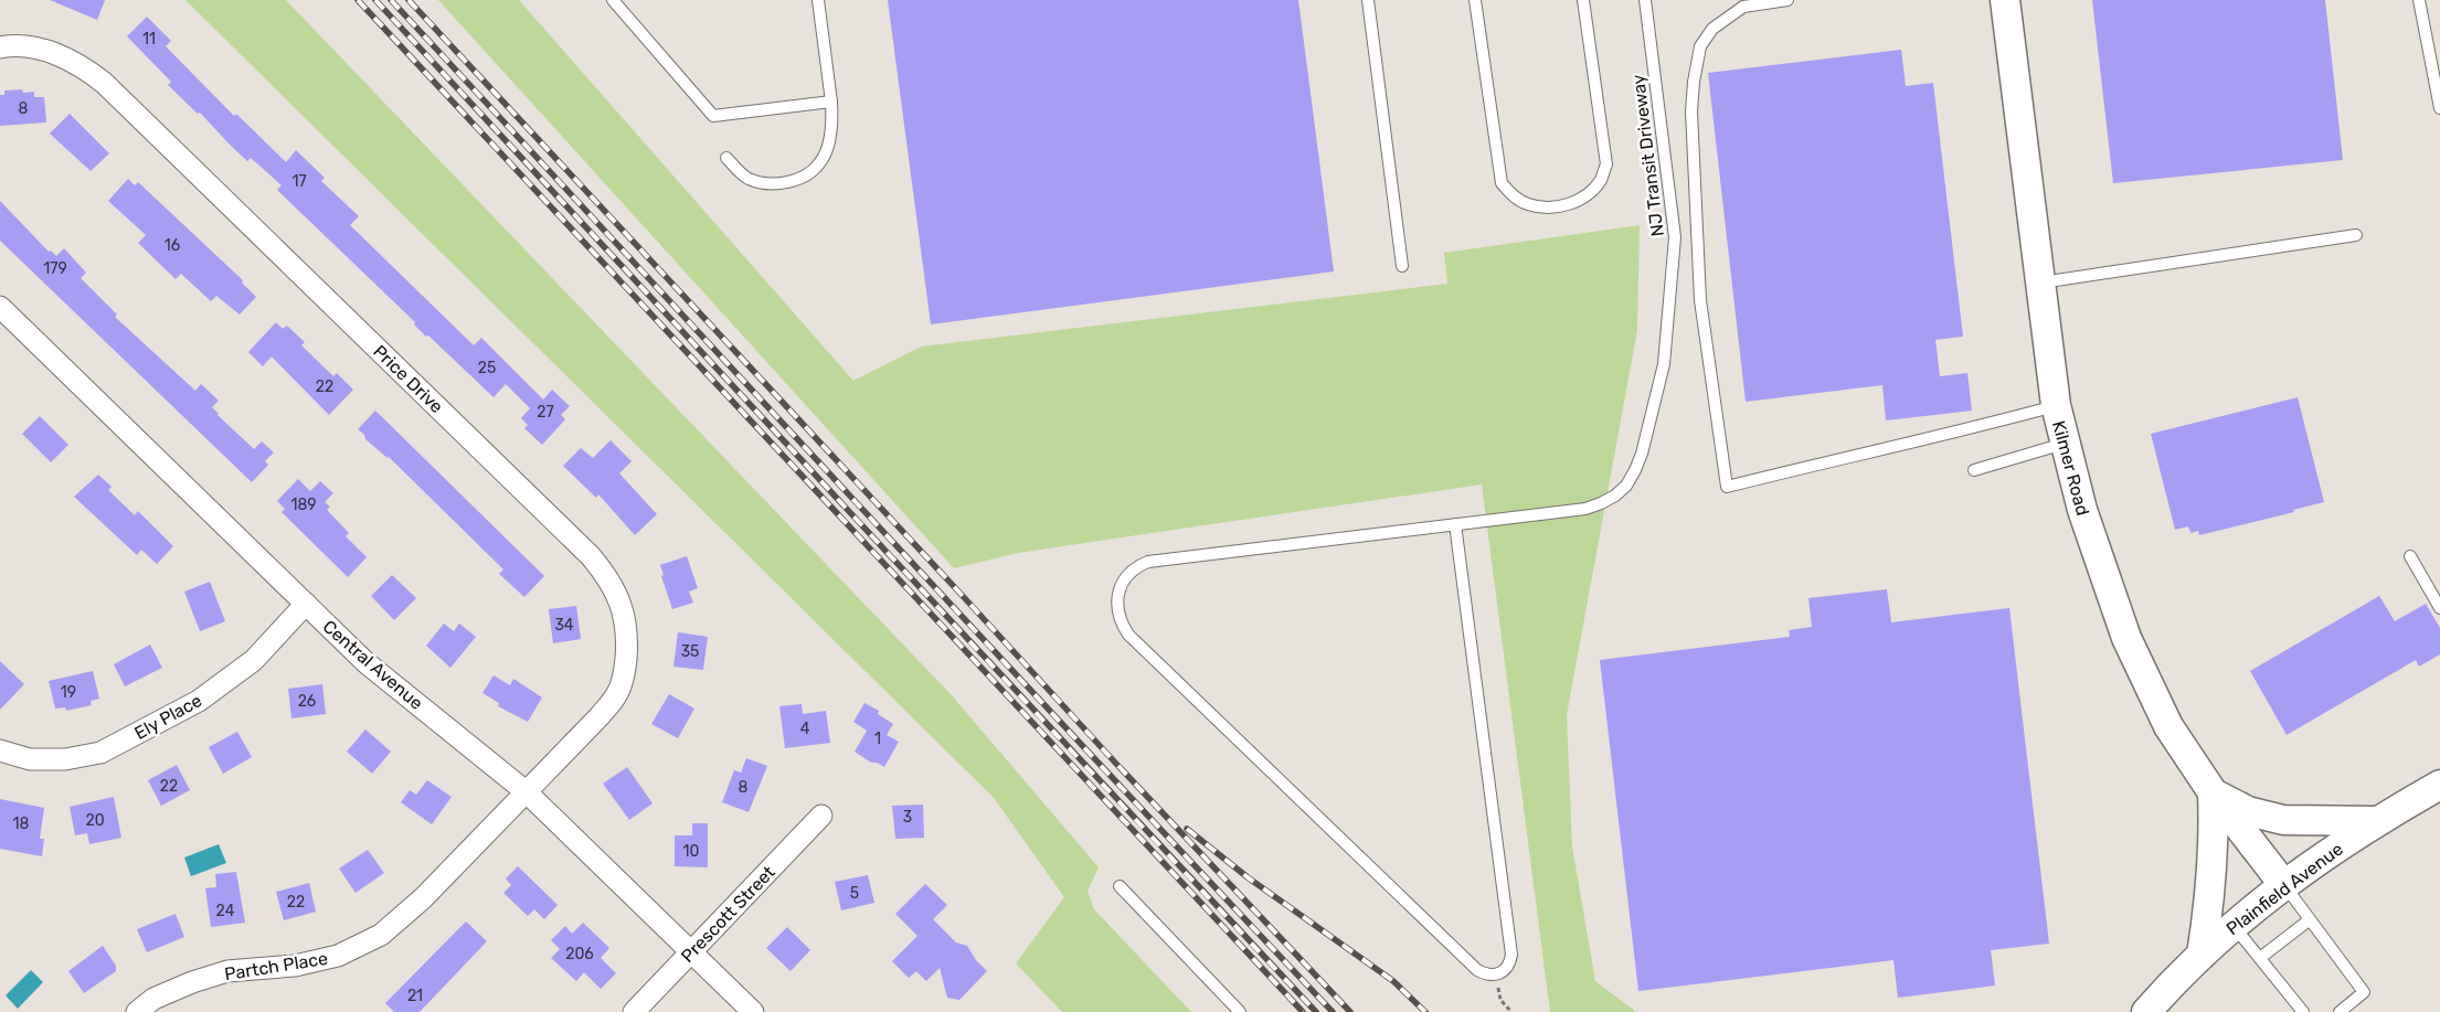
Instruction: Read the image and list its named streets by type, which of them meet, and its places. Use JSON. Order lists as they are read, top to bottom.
{
  "streets": {
    "street": [
      "Price Drive",
      "Kilmer Road",
      "Central Avenue",
      "Ely Place",
      "Plainfield Avenue",
      "Prescott Street",
      "Partch Place"
    ],
    "lane": ["NJ Transit Driveway"]
  },
  "crossings": [
    ["Price Drive", "Central Avenue"],
    ["Price Drive", "Partch Place"],
    ["Kilmer Road", "Plainfield Avenue"],
    ["Central Avenue", "Ely Place"],
    ["Central Avenue", "Prescott Street"],
    ["Central Avenue", "Partch Place"]
  ],
  "house_numbers": [
    "11",
    "8",
    "17",
    "16",
    "179",
    "25",
    "22",
    "27",
    "189",
    "34",
    "35",
    "19",
    "26",
    "4",
    "1",
    "22",
    "8",
    "3",
    "20",
    "18",
    "10",
    "5",
    "22",
    "24",
    "206",
    "21"
  ]
}
